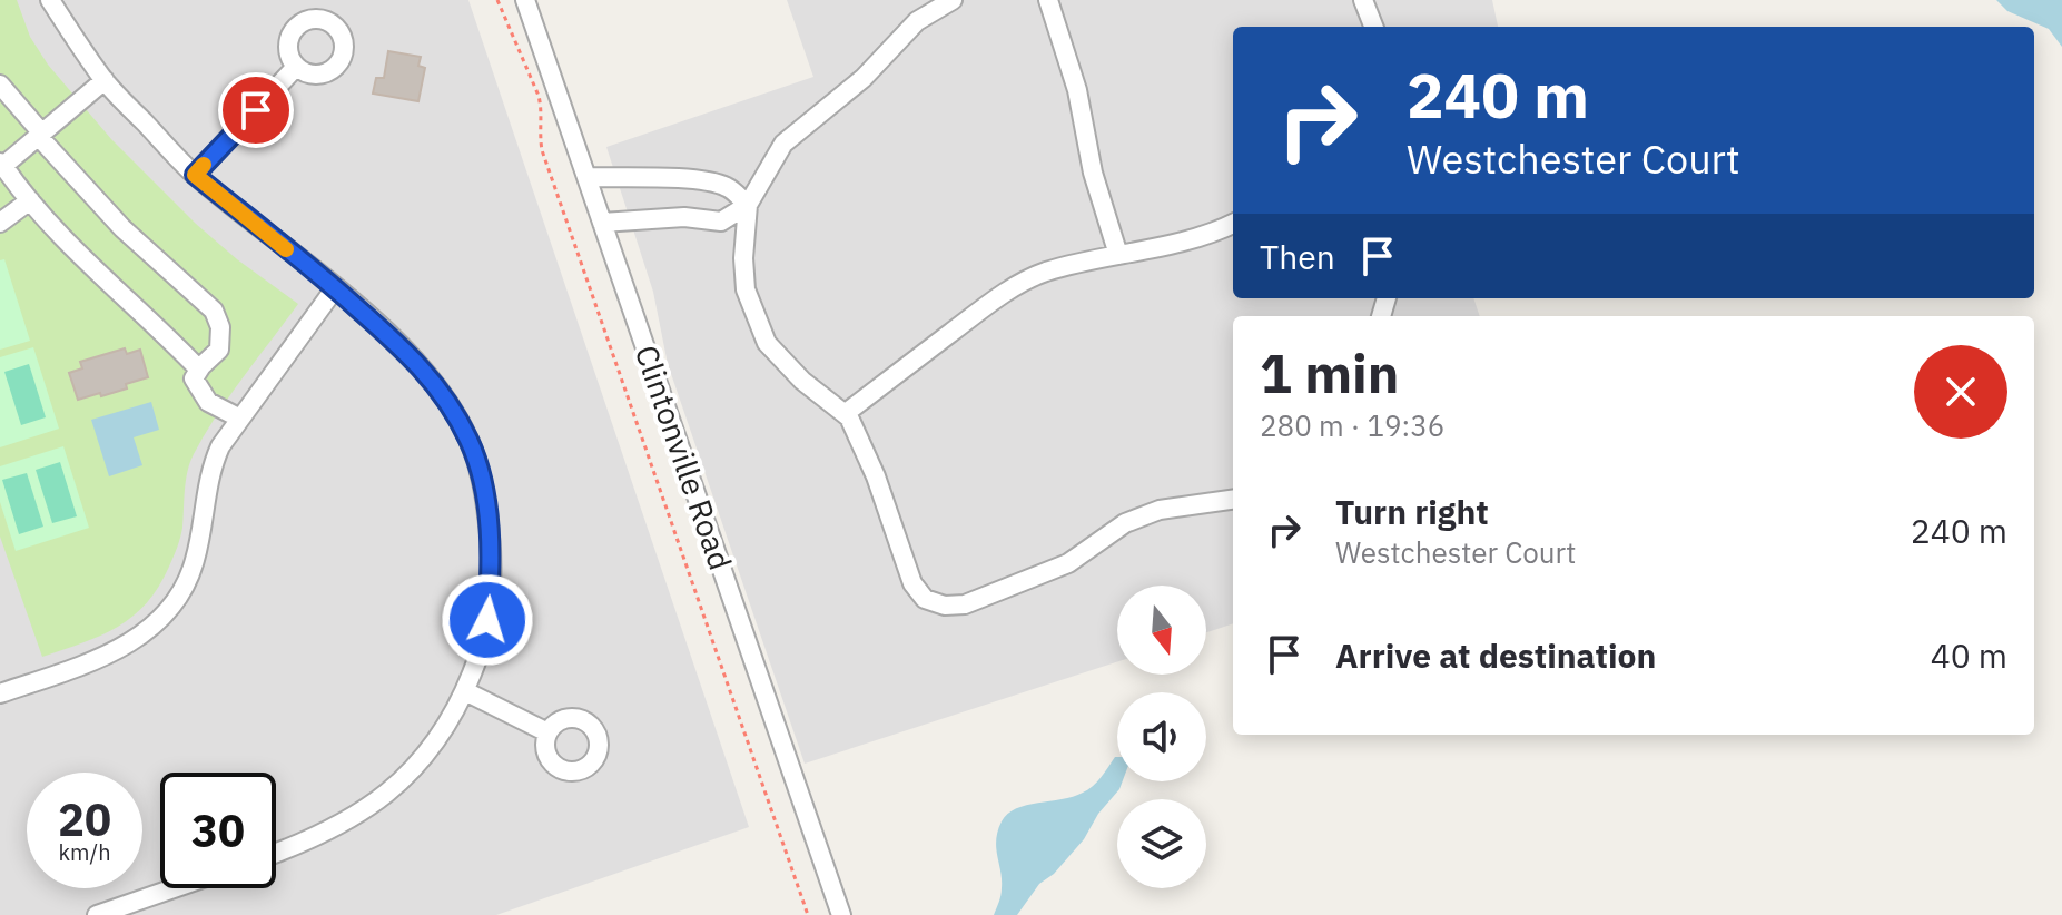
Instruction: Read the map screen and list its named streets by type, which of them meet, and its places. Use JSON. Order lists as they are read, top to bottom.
{
  "streets": {
    "street": ["Clintonville Road"]
  },
  "north": "bottom",
  "page": {
    "turn": ["240 m", "Westchester Court"],
    "then": "Then",
    "heading": ["1 min", "280 m · 19:36"],
    "list": [
      {
        "name": "Turn right",
        "note": "Westchester Court",
        "value": "240 m"
      },
      {
        "name": "Arrive at destination",
        "value": "40 m"
      }
    ],
    "speed": "20 km/h",
    "limit": "30"
  }
}
